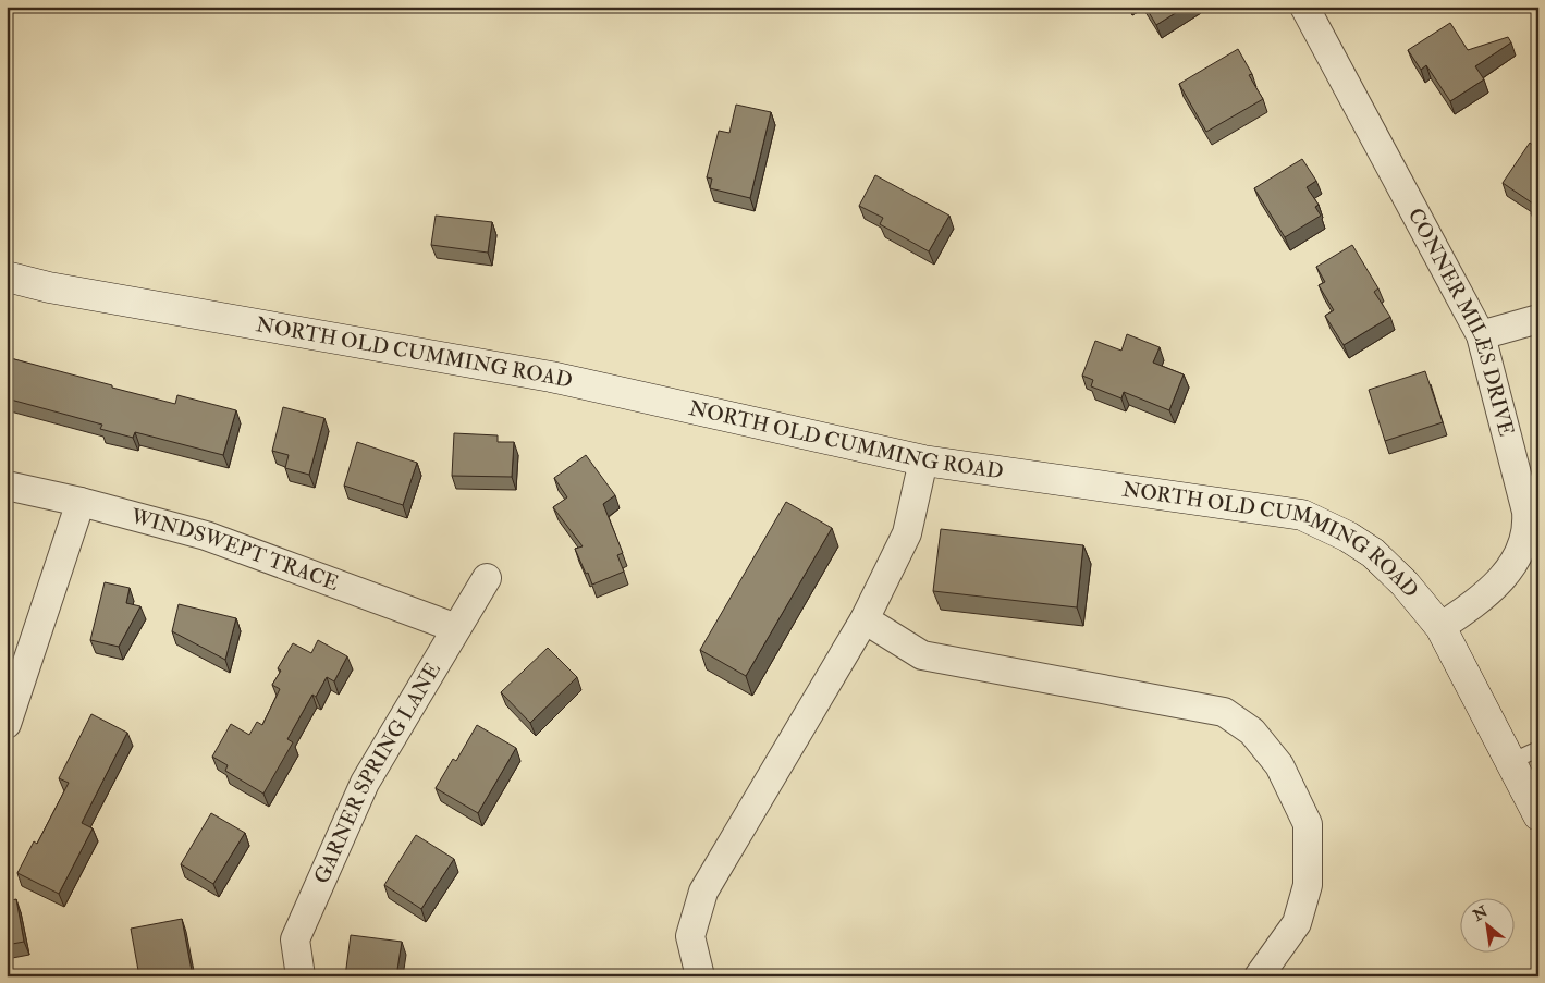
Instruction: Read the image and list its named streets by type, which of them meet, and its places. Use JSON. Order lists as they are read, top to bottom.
{
  "streets": {
    "street": [
      "CONNER MILES DRIVE",
      "NORTH OLD CUMMING ROAD",
      "WINDSWEPT TRACE",
      "GARNER SPRING LANE"
    ]
  },
  "crossings": [
    ["CONNER MILES DRIVE", "NORTH OLD CUMMING ROAD"],
    ["WINDSWEPT TRACE", "GARNER SPRING LANE"]
  ],
  "north": "top left"
}
